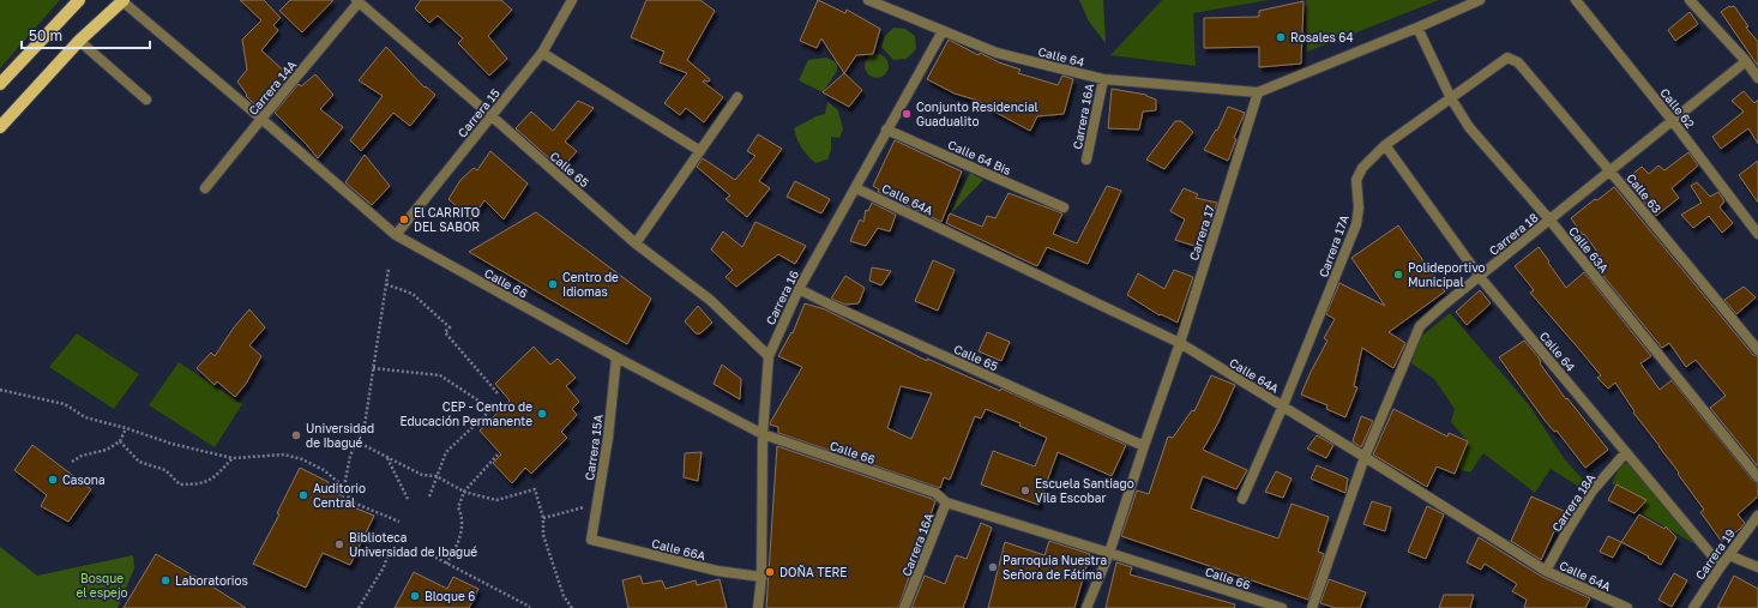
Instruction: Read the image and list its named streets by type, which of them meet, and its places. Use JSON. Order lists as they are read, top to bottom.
{
  "streets": {
    "street": [
      "Calle 64",
      "Carrera 14A",
      "Calle 62",
      "Carrera 15",
      "Carrera 16A",
      "Calle 64 Bis",
      "Calle 65",
      "Calle 63",
      "Calle 64A",
      "Carrera 17",
      "Carrera 18",
      "Carrera 17A",
      "Calle 63A",
      "Calle 66",
      "Carrera 16",
      "Carrera 15A",
      "Carrera 18A",
      "Calle 66A",
      "Carrera 19"
    ]
  },
  "crossings": [
    ["Calle 64", "Carrera 16A"],
    ["Calle 64", "Carrera 17"],
    ["Calle 64", "Carrera 18"],
    ["Calle 64", "Carrera 17A"],
    ["Calle 64", "Carrera 16"],
    ["Calle 64", "Carrera 18A"],
    ["Calle 64", "Carrera 19"],
    ["Carrera 14A", "Calle 65"],
    ["Carrera 14A", "Calle 66"],
    ["Calle 62", "Carrera 18"],
    ["Carrera 15", "Calle 65"],
    ["Carrera 15", "Calle 66"],
    ["Carrera 16A", "Calle 66"],
    ["Calle 64 Bis", "Carrera 16"],
    ["Calle 65", "Carrera 17"],
    ["Calle 65", "Carrera 16"],
    ["Calle 63", "Carrera 18"],
    ["Calle 63", "Carrera 17A"],
    ["Calle 64A", "Carrera 17"],
    ["Calle 64A", "Carrera 18"],
    ["Calle 64A", "Carrera 17A"],
    ["Calle 64A", "Carrera 16"],
    ["Calle 64A", "Carrera 18A"],
    ["Carrera 17", "Calle 66"],
    ["Carrera 18", "Calle 63A"],
    ["Carrera 17A", "Calle 63A"],
    ["Calle 66", "Carrera 16"],
    ["Calle 66", "Carrera 15A"],
    ["Carrera 16", "Calle 66A"],
    ["Carrera 15A", "Calle 66A"]
  ],
  "parks": ["Bosque el espejo"],
  "places": [
    "Rosales 64",
    "Conjunto Residencial Guadualito",
    "El CARRITO DEL SABOR",
    "Polideportivo Municipal",
    "Centro de Idiomas",
    "CEP - Centro de Educación Permanente",
    "Universidad de Ibagué",
    "Casona",
    "Escuela Santiago Vila Escobar",
    "Auditorio Central",
    "Biblioteca Universidad de Ibagué",
    "Parroquia Nuestra Señora de Fátima",
    "DOÑA TERE",
    "Laboratorios",
    "Bloque 6"
  ],
  "scale_bar": "50 m"
}
